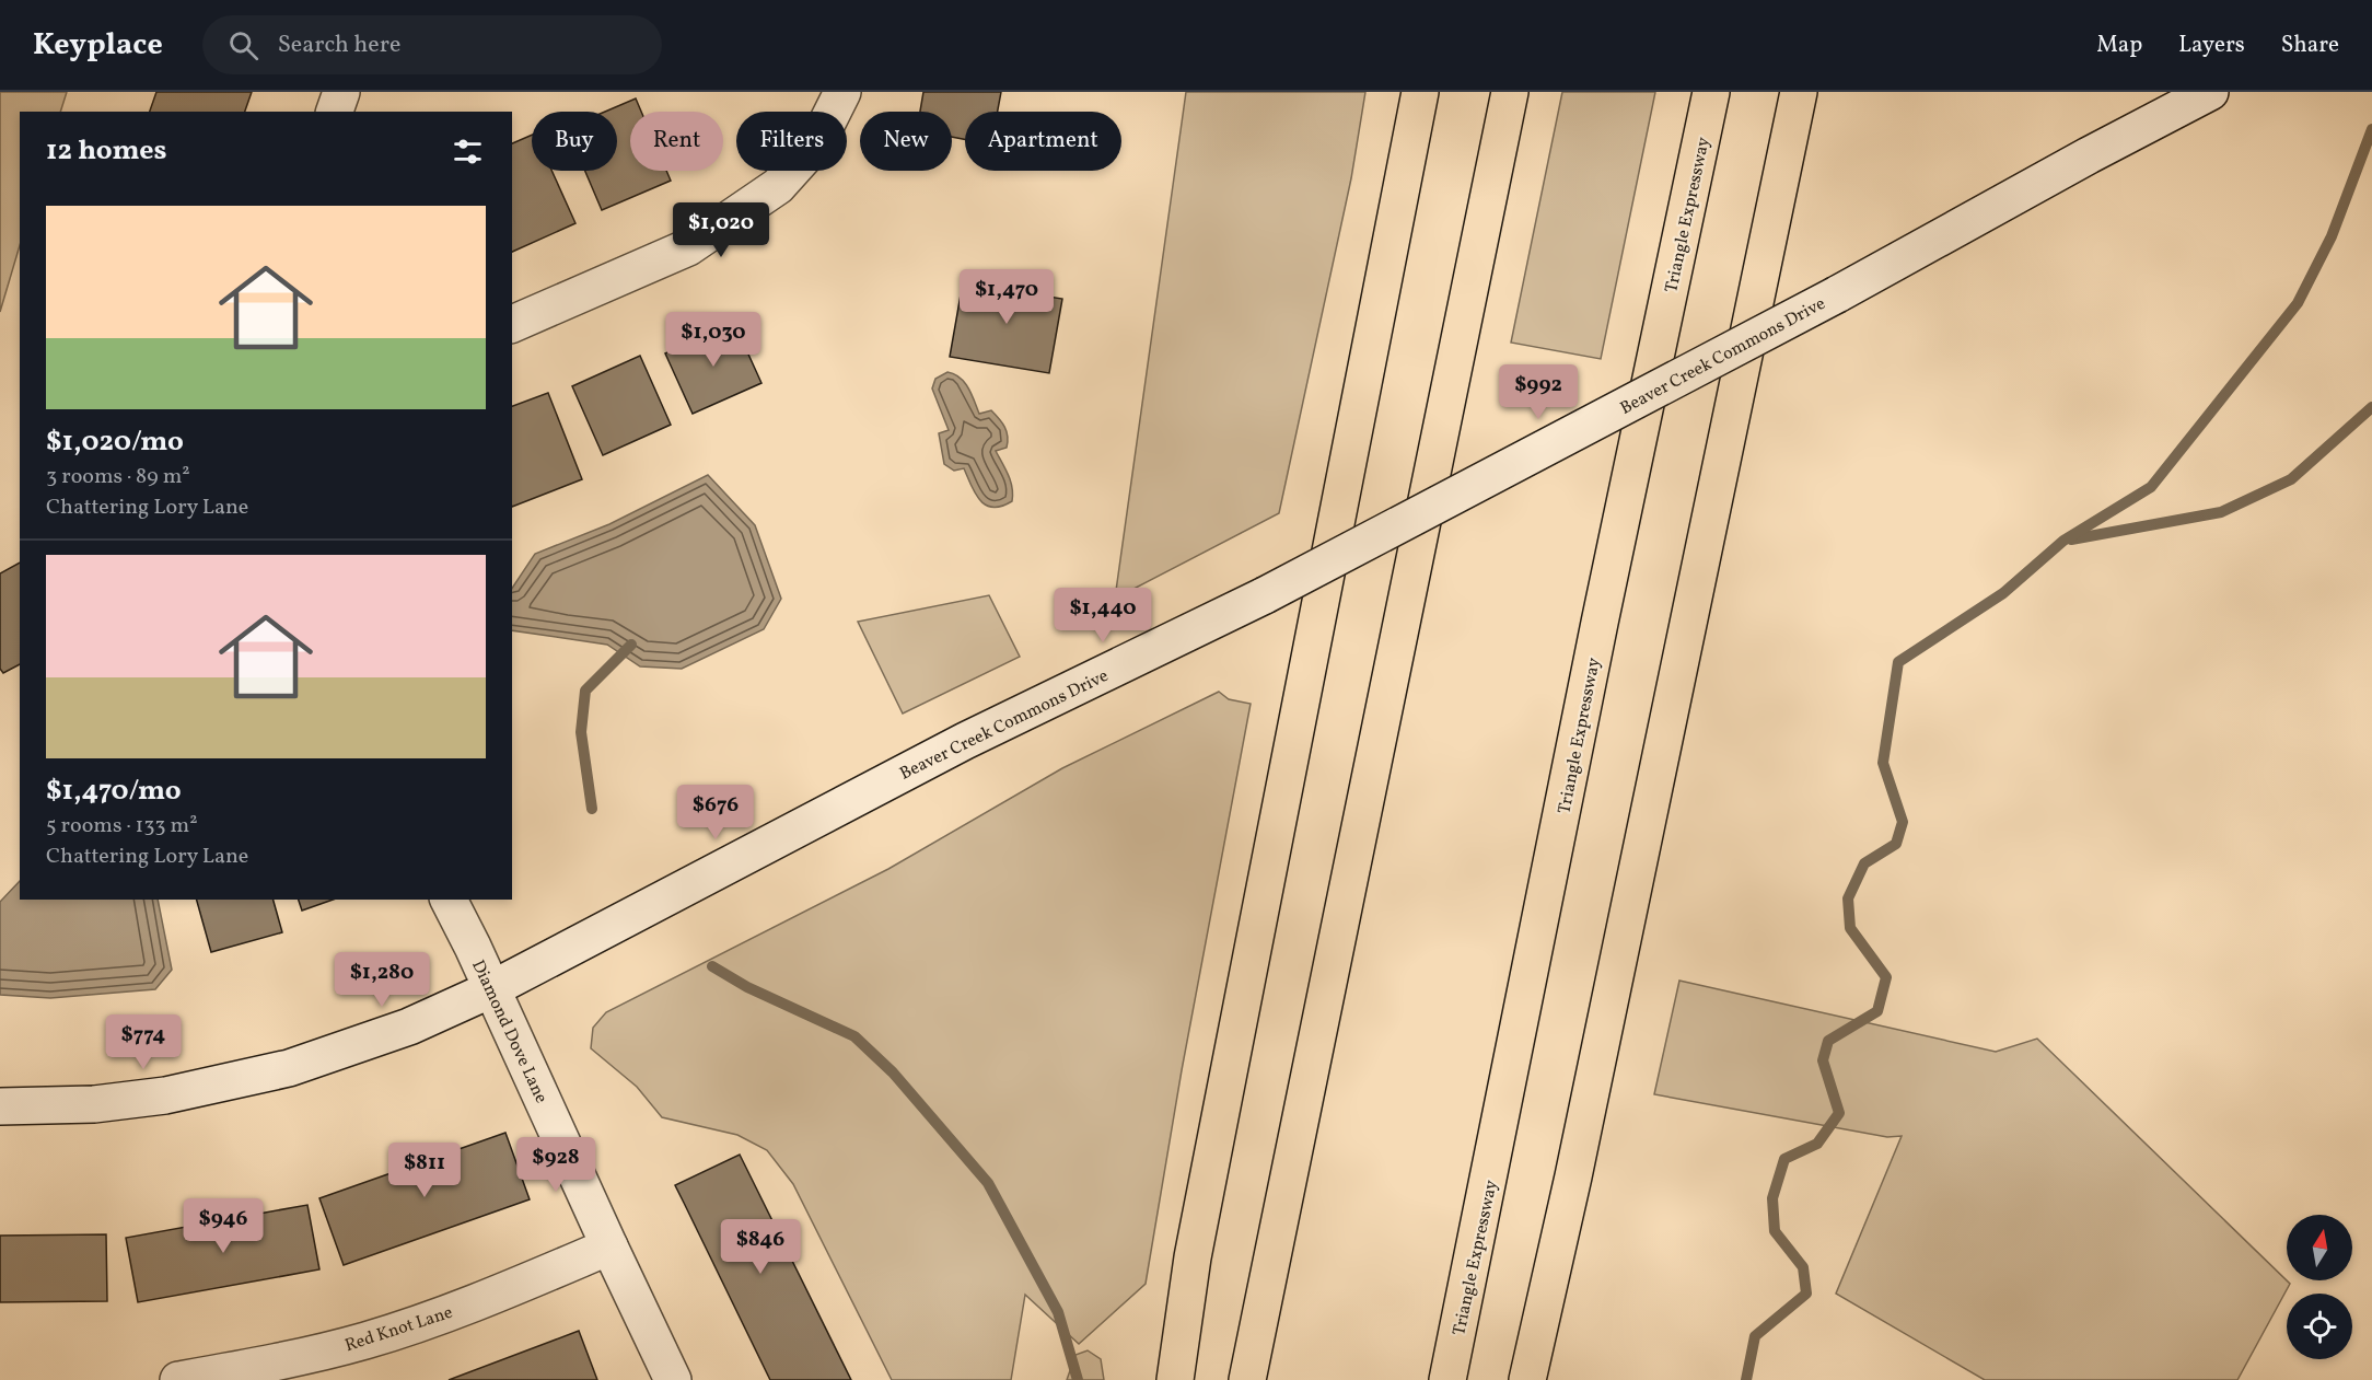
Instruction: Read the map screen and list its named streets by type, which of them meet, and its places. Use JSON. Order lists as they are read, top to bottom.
{
  "streets": {
    "highway": ["Triangle Expressway"],
    "street": ["Beaver Creek Commons Drive", "Diamond Dove Lane", "Red Knot Lane"]
  },
  "crossings": [
    ["Beaver Creek Commons Drive", "Diamond Dove Lane"],
    ["Diamond Dove Lane", "Red Knot Lane"]
  ],
  "north": "top",
  "page": {
    "header": "Keyplace",
    "search": "Search here",
    "nav": ["Map", "Layers", "Share"],
    "chip": [
      "Buy",
      "Rent",
      "Filters",
      "New",
      "Apartment"
    ],
    "heading": "12 homes",
    "list": [
      {
        "name": "$1,020/mo",
        "note": "3 rooms · 89 m² · Chattering Lory Lane"
      },
      {
        "name": "$1,470/mo",
        "note": "5 rooms · 133 m² · Chattering Lory Lane"
      }
    ],
    "price": [
      "$1,020",
      "$1,470",
      "$1,030",
      "$992",
      "$1,440",
      "$676",
      "$1,280",
      "$774",
      "$928",
      "$811",
      "$946",
      "$846"
    ]
  }
}
